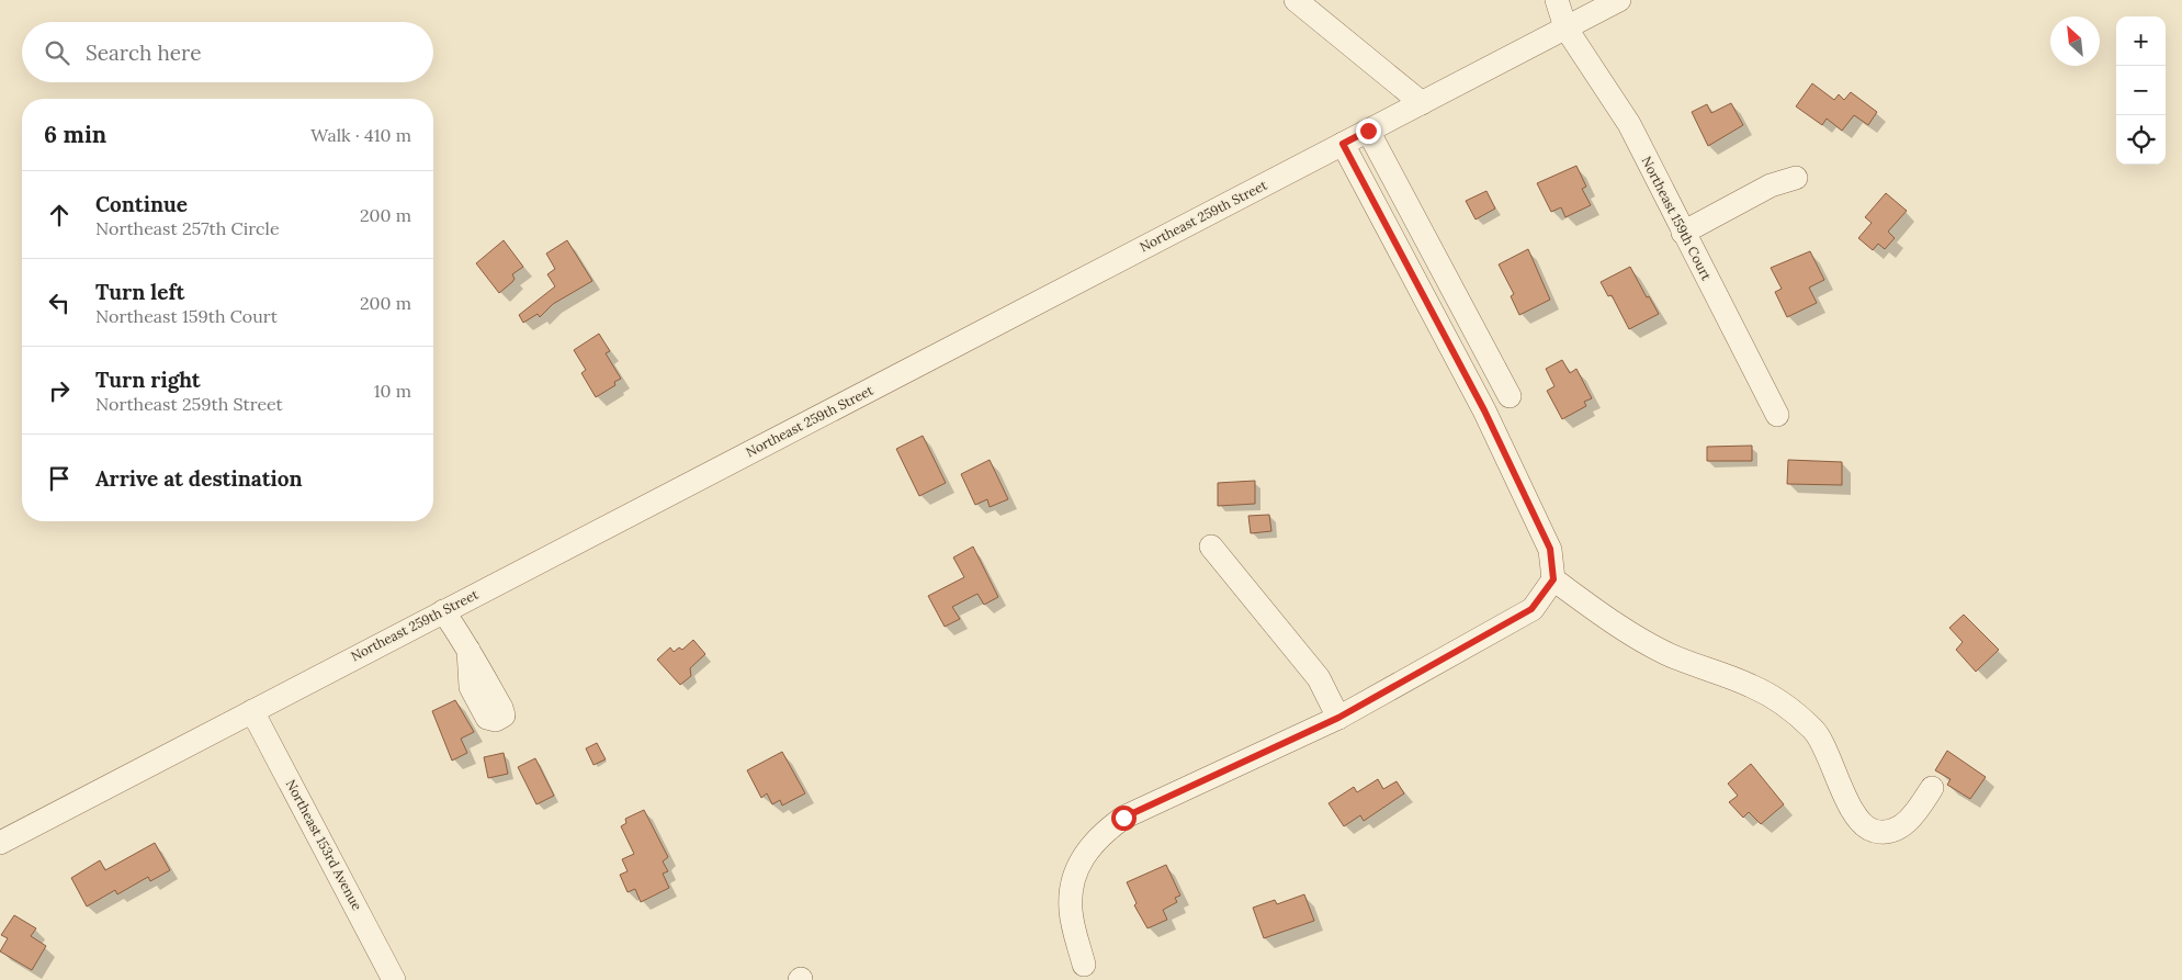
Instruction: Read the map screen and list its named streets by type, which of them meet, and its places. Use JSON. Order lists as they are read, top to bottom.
{
  "streets": {
    "street": ["Northeast 259th Street", "Northeast 159th Court", "Northeast 153rd Avenue"]
  },
  "crossings": [
    ["Northeast 259th Street", "Northeast 159th Court"],
    ["Northeast 259th Street", "Northeast 153rd Avenue"]
  ],
  "north": "top left",
  "page": {
    "map_buttons": ["+", "−"],
    "search": "Search here",
    "heading": ["6 min", "Walk · 410 m"],
    "list": [
      ["Continue", "Northeast 257th Circle", "200 m"],
      ["Turn left", "Northeast 159th Court", "200 m"],
      ["Turn right", "Northeast 259th Street", "10 m"],
      "Arrive at destination"
    ]
  }
}
